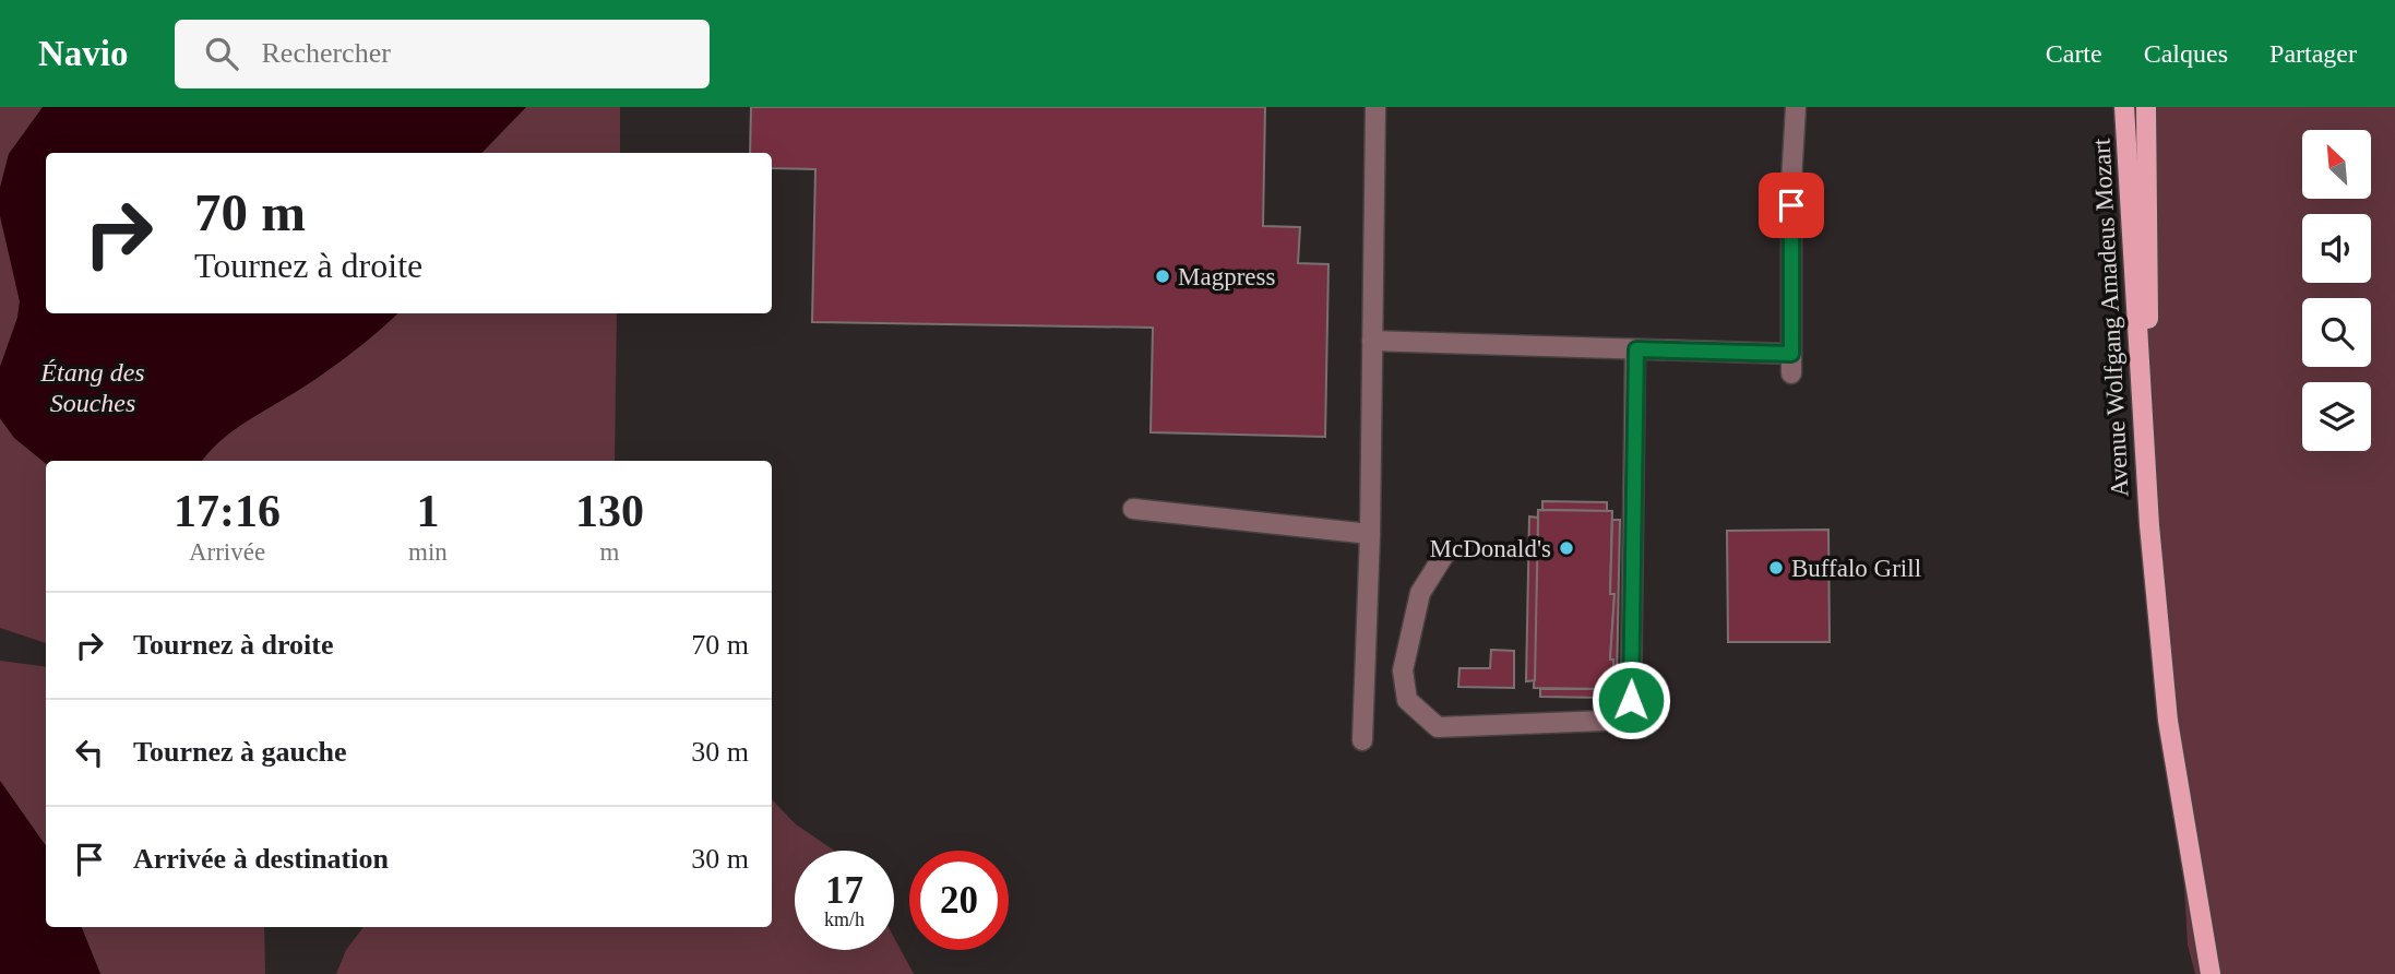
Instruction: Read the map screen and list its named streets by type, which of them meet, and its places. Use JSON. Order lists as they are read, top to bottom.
{
  "streets": {
    "main road": ["Avenue Wolfgang Amadeus Mozart"]
  },
  "water": ["Étang des Souches"],
  "places": ["Magpress", "McDonald's", "Buffalo Grill"],
  "north": "top left",
  "page": {
    "header": "Navio",
    "search": "Rechercher",
    "nav": ["Carte", "Calques", "Partager"],
    "turn": ["70 m", "Tournez à droite"],
    "eta": [
      "17:16",
      "Arrivée",
      "1",
      "min",
      "130",
      "m"
    ],
    "list": [
      {
        "name": "Tournez à droite",
        "value": "70 m"
      },
      {
        "name": "Tournez à gauche",
        "value": "30 m"
      },
      {
        "name": "Arrivée à destination",
        "value": "30 m"
      }
    ],
    "speed": "17 km/h",
    "limit": "20"
  }
}
